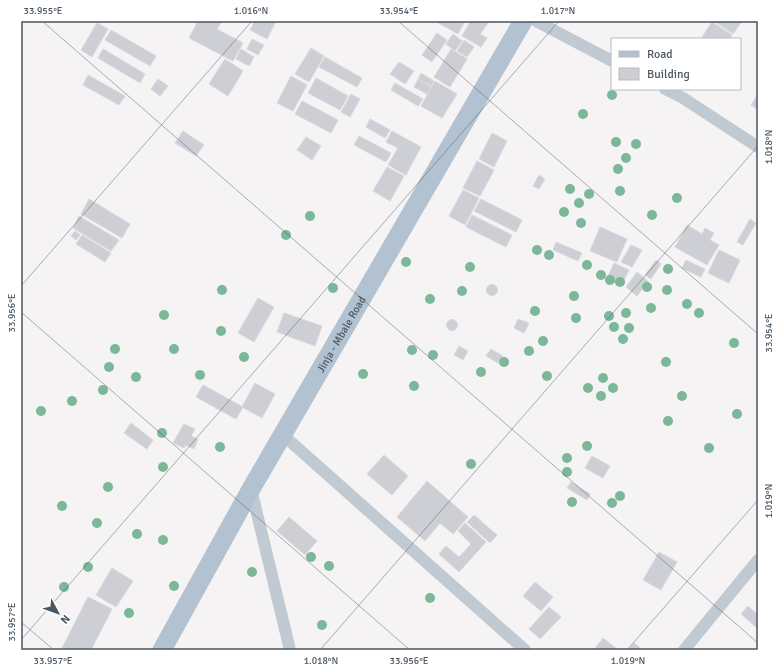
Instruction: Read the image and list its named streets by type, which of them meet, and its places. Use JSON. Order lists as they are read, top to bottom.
{
  "streets": {
    "main road": ["Jinja - Mbale Road"]
  },
  "legend": ["Road", "Building"],
  "north": "bottom right",
  "coordinates": [
    "33.955°E",
    "1.016°N",
    "33.954°E",
    "1.017°N",
    "1.018°N",
    "33.956°E",
    "1.019°N",
    "33.957°E"
  ]
}
